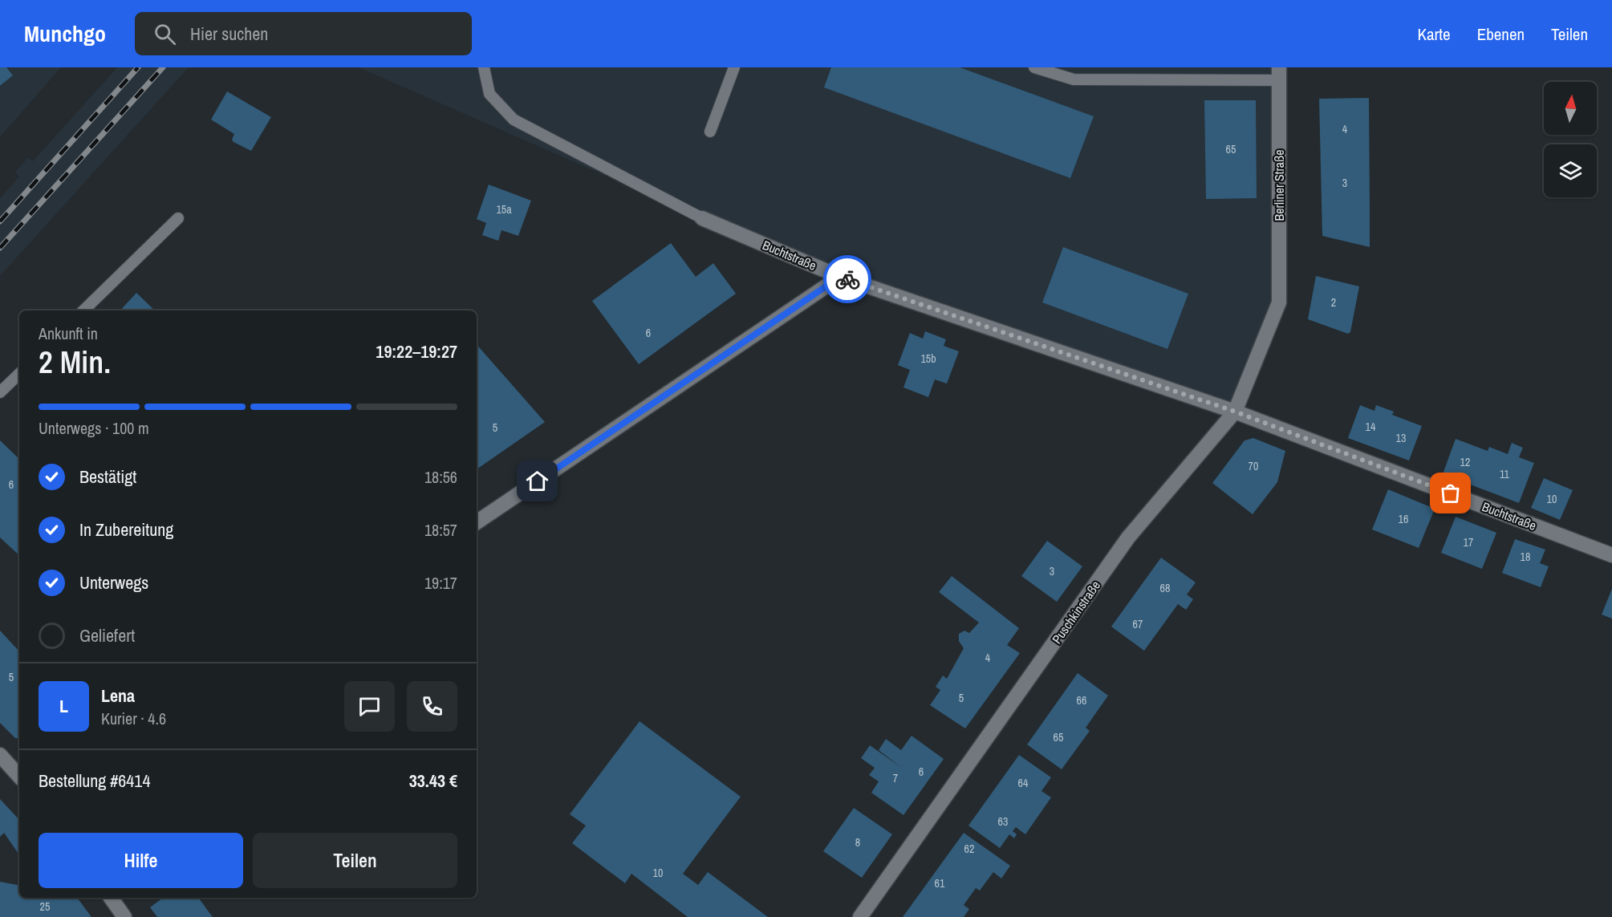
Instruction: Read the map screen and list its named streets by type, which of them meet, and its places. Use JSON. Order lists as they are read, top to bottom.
{
  "streets": {
    "street": ["Berliner Straße", "Buchtstraße", "Puschkinstraße"]
  },
  "crossings": [
    ["Berliner Straße", "Puschkinstraße"],
    ["Buchtstraße", "Puschkinstraße"]
  ],
  "house_numbers": [
    "4",
    "65",
    "3",
    "15a",
    "2",
    "6",
    "15b",
    "14",
    "5",
    "13",
    "12",
    "70",
    "11",
    "6",
    "10",
    "16",
    "17",
    "18",
    "3",
    "68",
    "67",
    "4",
    "5",
    "5",
    "66",
    "65",
    "6",
    "7",
    "64",
    "63",
    "8",
    "62",
    "10",
    "61",
    "25"
  ],
  "north": "top",
  "page": {
    "header": "Munchgo",
    "search": "Hier suchen",
    "nav": ["Karte", "Ebenen", "Teilen"],
    "heading": ["2 Min.", "Ankunft in", "19:22–19:27"],
    "panel": [
      "Lena",
      "Kurier · 4.6",
      "Bestellung #6414",
      "33.43 €"
    ],
    "bar": "Unterwegs · 100 m",
    "list": [
      ["Bestätigt", "18:56"],
      ["In Zubereitung", "18:57"],
      ["Unterwegs", "19:17"],
      "Geliefert"
    ],
    "round": "L",
    "buttons": ["Hilfe", "Teilen"]
  }
}
